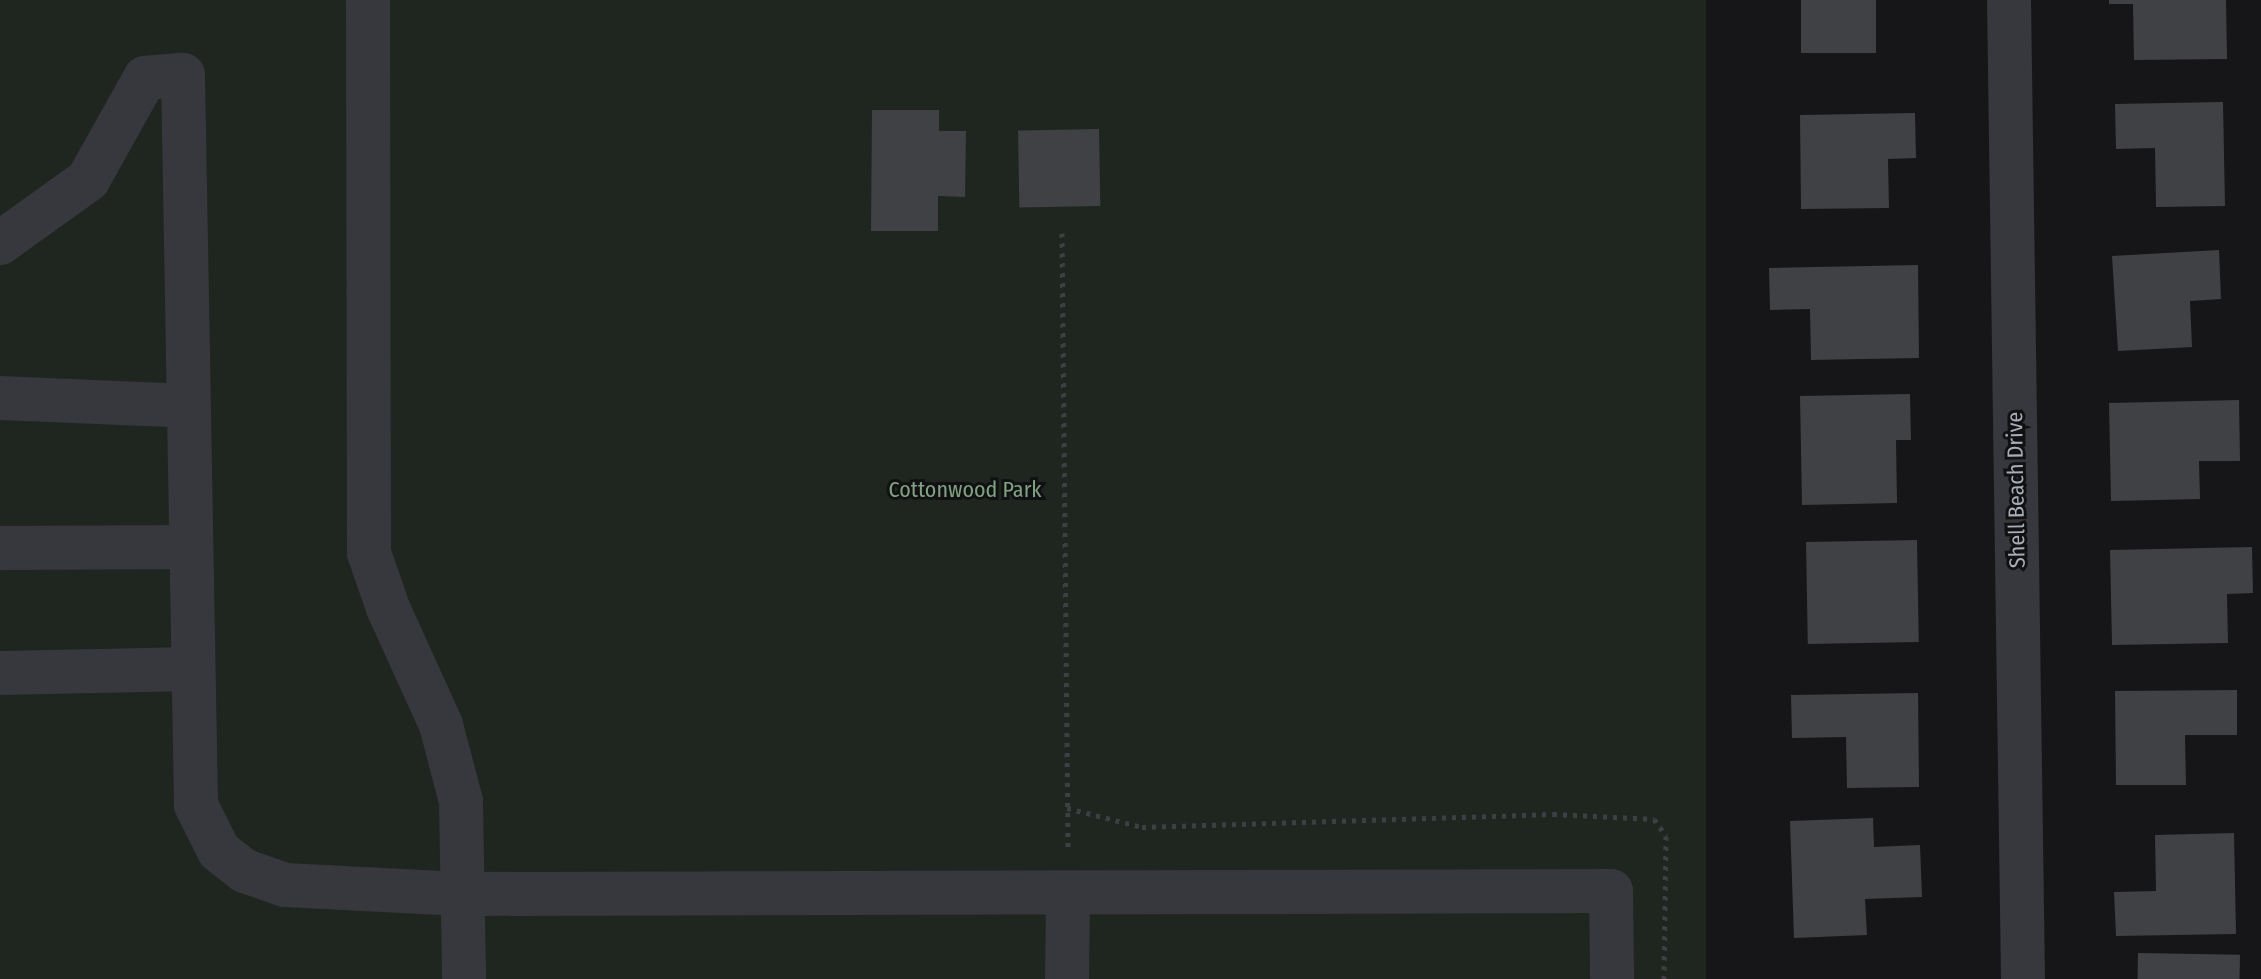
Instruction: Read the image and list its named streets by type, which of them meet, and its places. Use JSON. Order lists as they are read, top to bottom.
{
  "streets": {
    "street": ["Shell Beach Drive"]
  },
  "parks": ["Cottonwood Park"]
}
